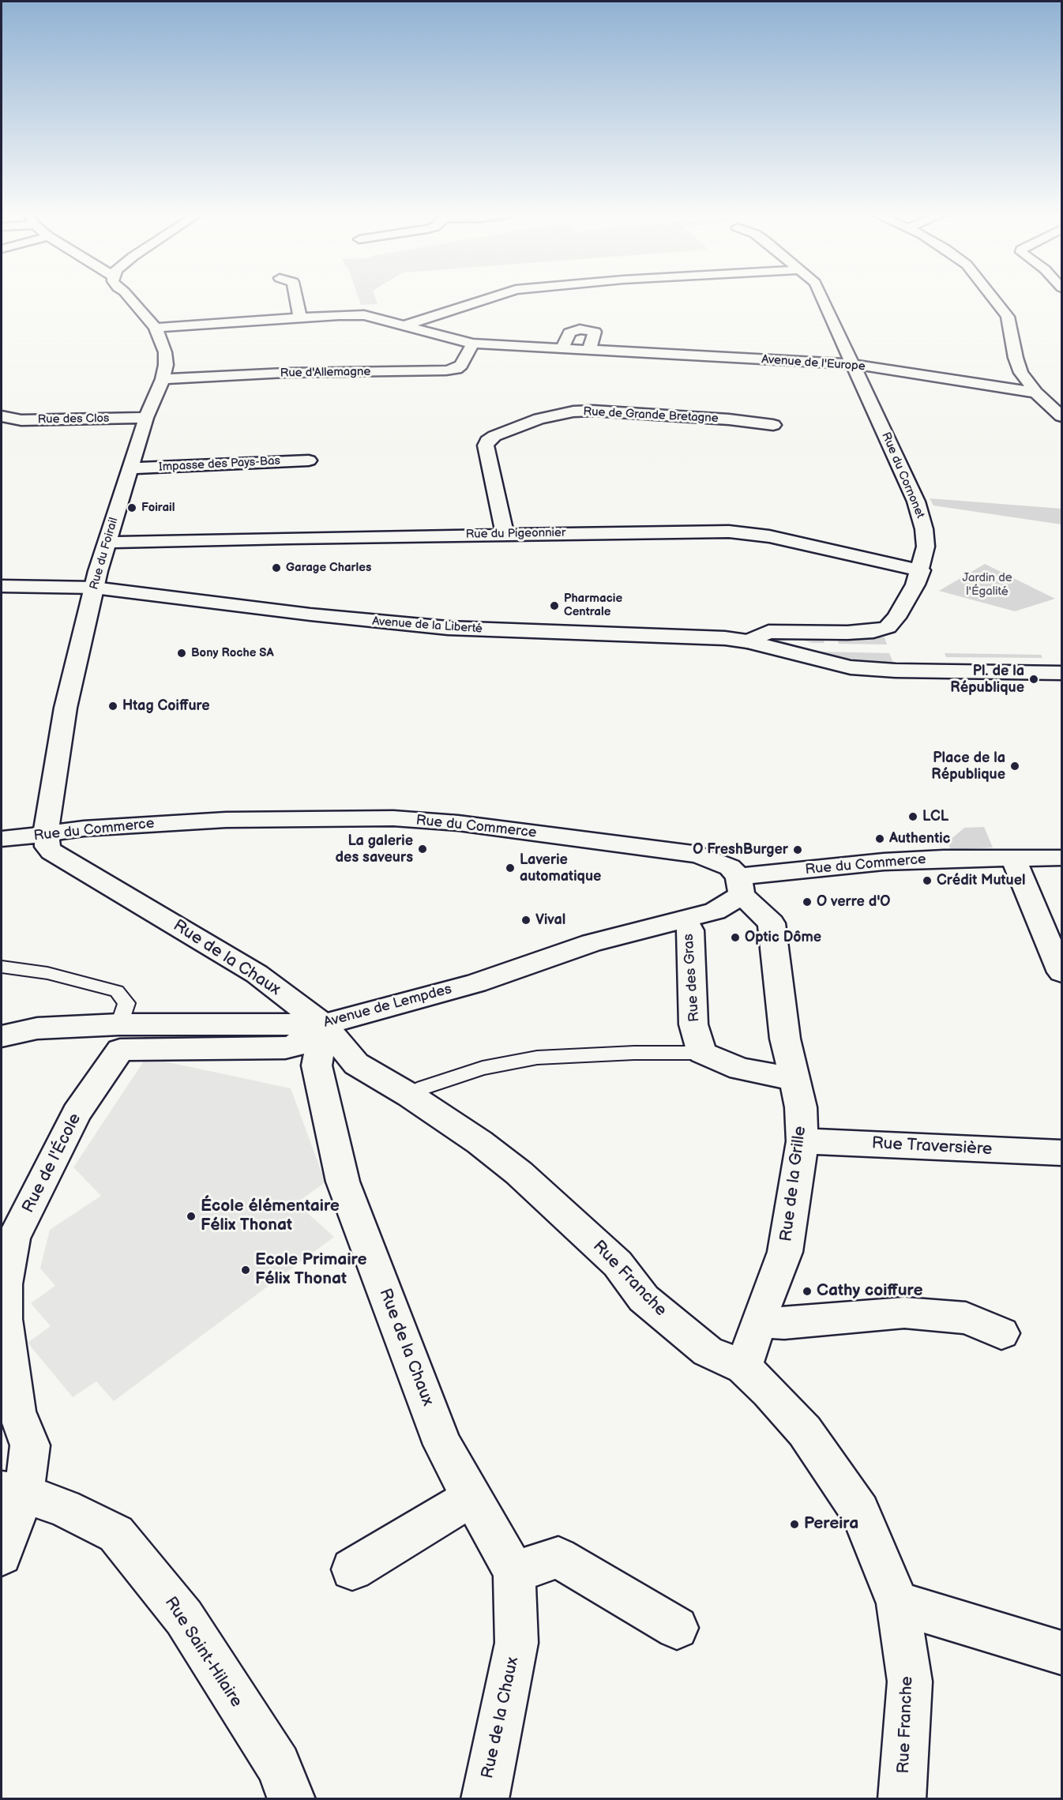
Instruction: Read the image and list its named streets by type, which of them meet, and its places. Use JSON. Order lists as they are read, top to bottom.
{
  "streets": {
    "street": [
      "Avenue de l'Europe",
      "Rue d'Allemagne",
      "Rue de Grande Bretagne",
      "Rue des Clos",
      "Impasse des Pays-Bas",
      "Rue du Cornonet",
      "Rue du Pigeonnier",
      "Rue du Foirail",
      "Avenue de la Liberté",
      "Rue du Commerce",
      "Rue de la Chaux",
      "Rue des Gras",
      "Avenue de Lempdes",
      "Rue Traversière",
      "Rue de l'École",
      "Rue de la Grille",
      "Rue Franche",
      "Rue Saint-Hilaire"
    ]
  },
  "crossings": [
    ["Avenue de l'Europe", "Rue d'Allemagne"],
    ["Avenue de l'Europe", "Rue du Cornonet"],
    ["Avenue de l'Europe", "Rue du Foirail"],
    ["Rue d'Allemagne", "Rue du Foirail"],
    ["Rue de Grande Bretagne", "Rue du Pigeonnier"],
    ["Rue des Clos", "Rue du Foirail"],
    ["Impasse des Pays-Bas", "Rue du Foirail"],
    ["Rue du Cornonet", "Rue du Pigeonnier"],
    ["Rue du Cornonet", "Avenue de la Liberté"],
    ["Rue du Pigeonnier", "Rue du Foirail"],
    ["Rue du Foirail", "Avenue de la Liberté"],
    ["Rue du Foirail", "Rue du Commerce"],
    ["Rue du Foirail", "Rue de la Chaux"],
    ["Rue du Commerce", "Rue de la Chaux"],
    ["Rue du Commerce", "Avenue de Lempdes"],
    ["Rue du Commerce", "Rue de la Grille"],
    ["Rue de la Chaux", "Avenue de Lempdes"],
    ["Rue de la Chaux", "Rue Franche"],
    ["Rue des Gras", "Avenue de Lempdes"],
    ["Avenue de Lempdes", "Rue de la Grille"],
    ["Avenue de Lempdes", "Rue Franche"],
    ["Rue Traversière", "Rue de la Grille"],
    ["Rue de l'École", "Rue Saint-Hilaire"],
    ["Rue de la Grille", "Rue Franche"]
  ],
  "parks": ["Jardin de l'Égalité"],
  "places": [
    "Foirail",
    "Garage Charles",
    "Pharmacie Centrale",
    "Bony Roche SA",
    "Pl. de la République",
    "Htag Coiffure",
    "Place de la République",
    "LCL",
    "Authentic",
    "La galerie des saveurs",
    "O FreshBurger",
    "Laverie automatique",
    "Crédit Mutuel",
    "O verre d'O",
    "Vival",
    "Optic Dôme",
    "École élémentaire Félix Thonat",
    "Ecole Primaire Félix Thonat",
    "Cathy coiffure",
    "Pereira"
  ]
}
